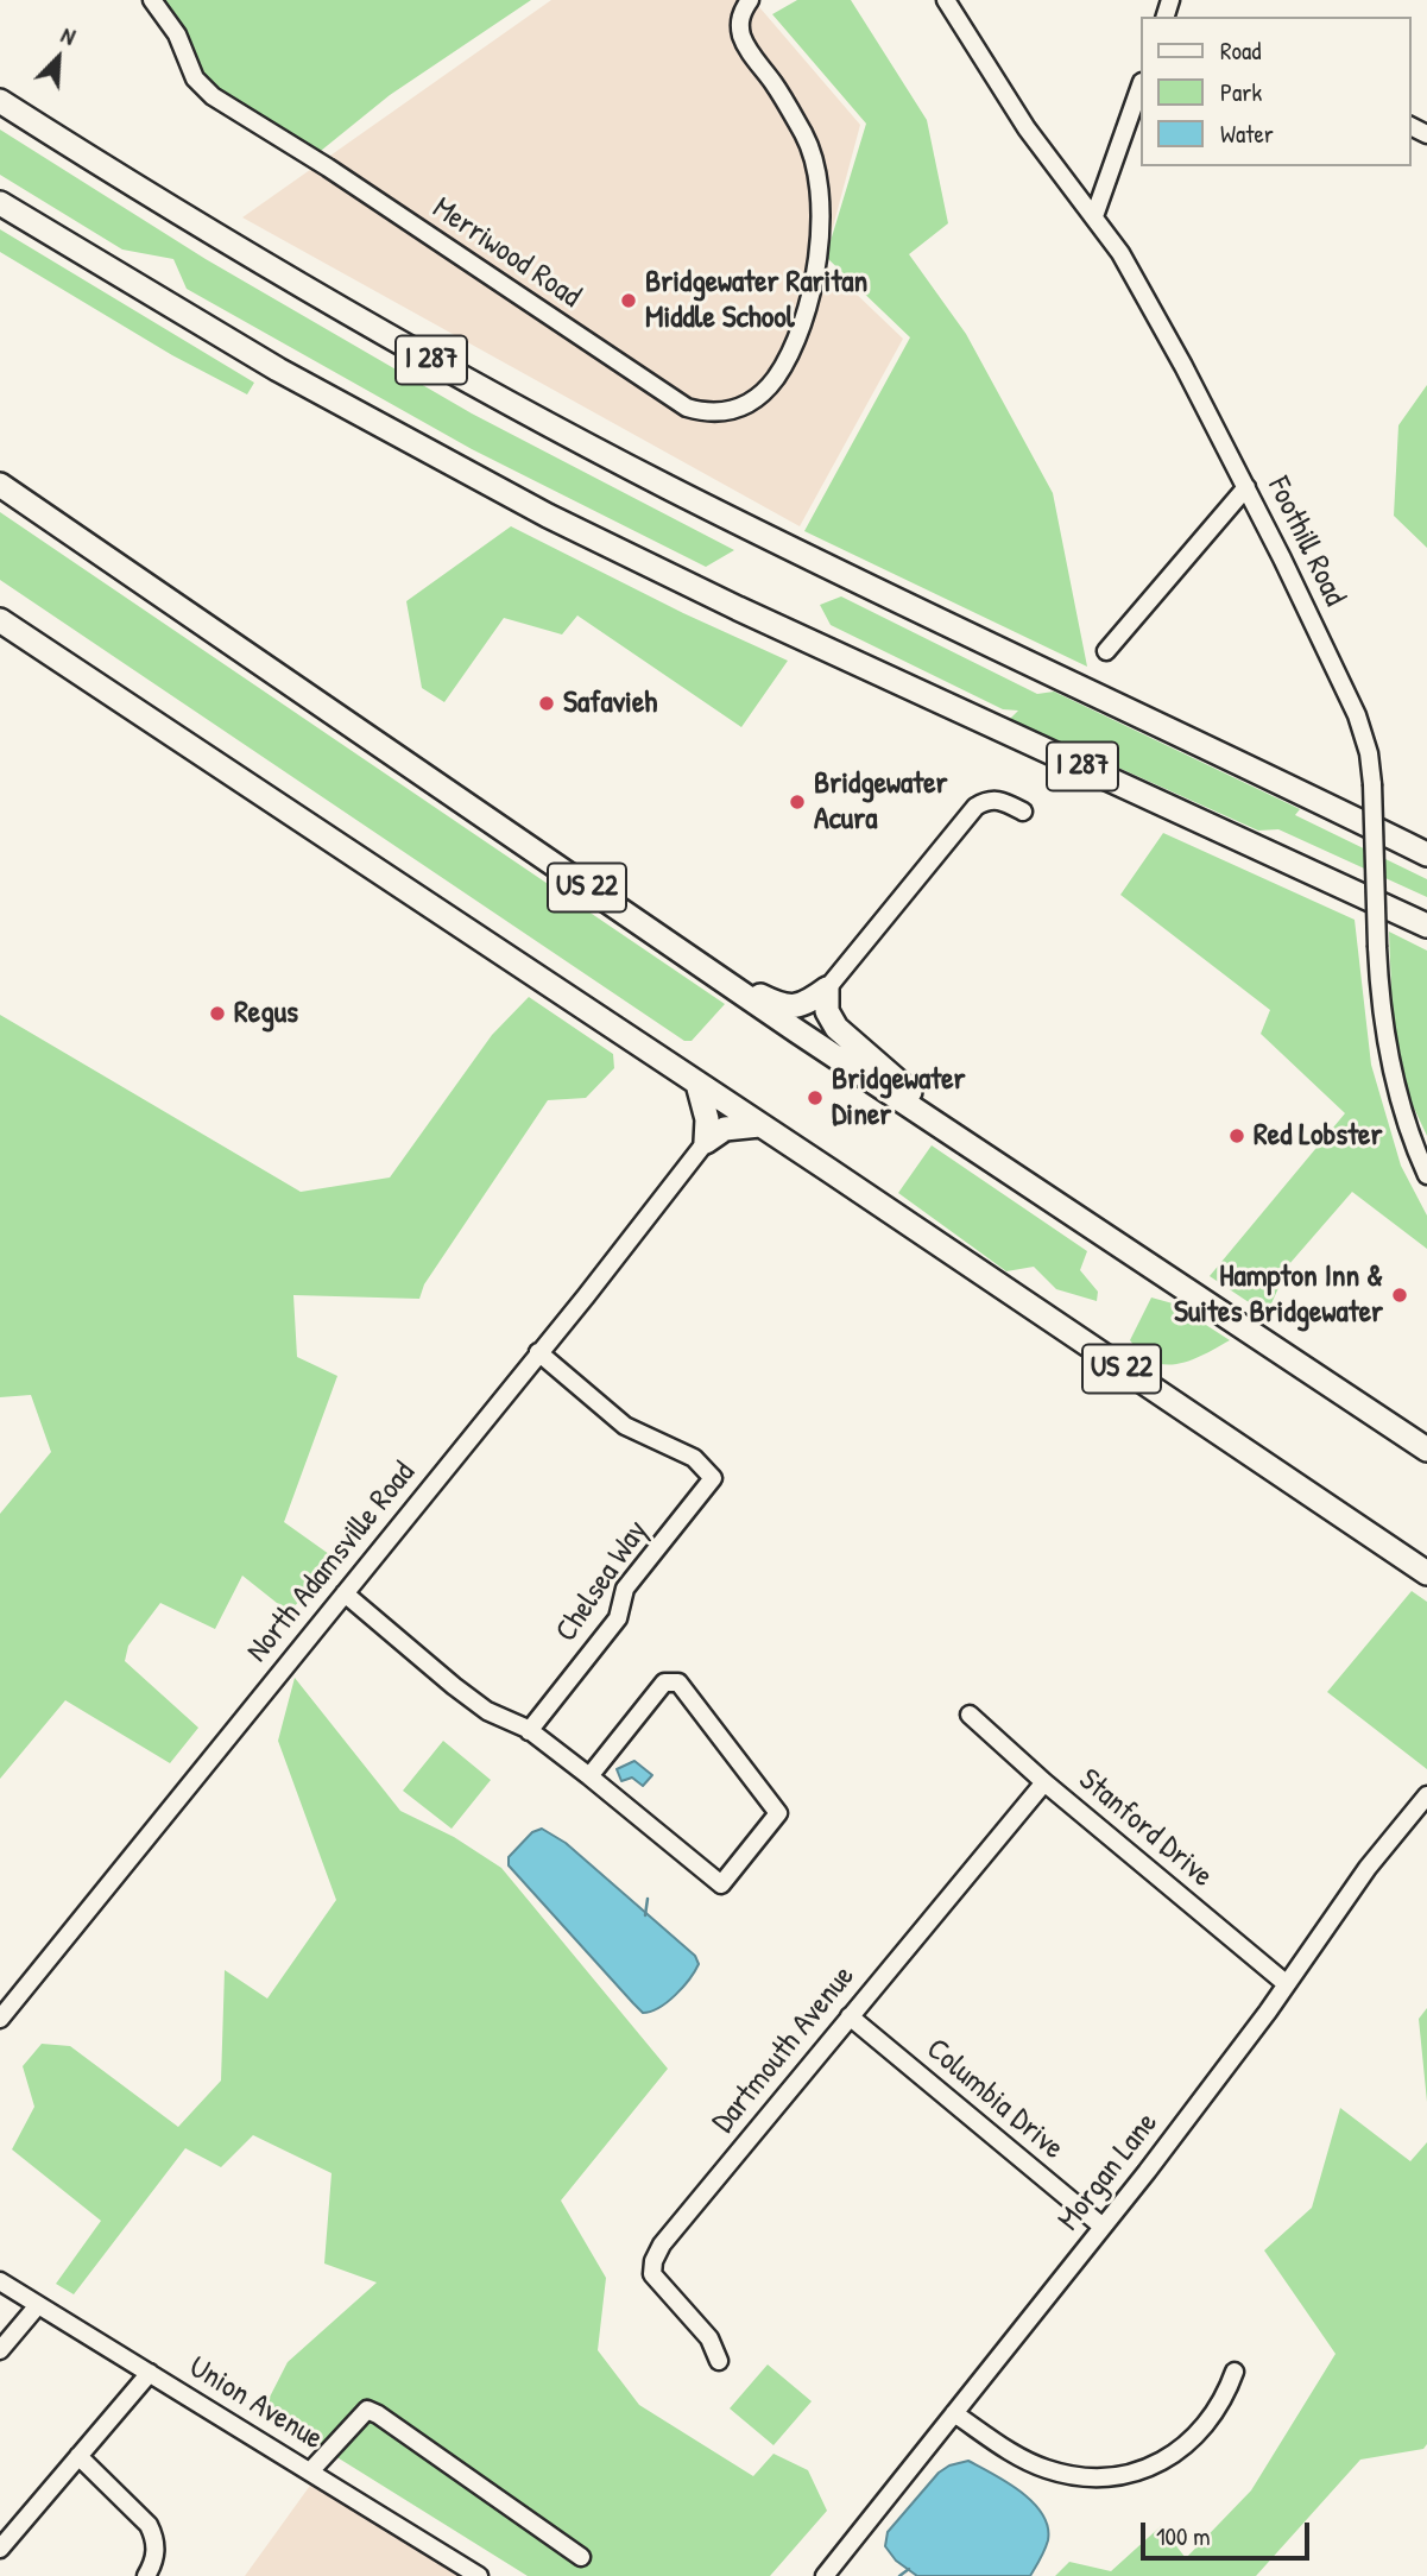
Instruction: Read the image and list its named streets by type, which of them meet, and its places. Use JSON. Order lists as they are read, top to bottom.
{
  "streets": {
    "highway": ["I 287", "US 22"],
    "street": [
      "Merriwood Road",
      "Foothill Road",
      "North Adamsville Road",
      "Chelsea Way",
      "Stanford Drive",
      "Dartmouth Avenue",
      "Columbia Drive",
      "Morgan Lane",
      "Union Avenue"
    ]
  },
  "crossings": [
    ["North Adamsville Road", "Chelsea Way"],
    ["Stanford Drive", "Dartmouth Avenue"],
    ["Stanford Drive", "Morgan Lane"],
    ["Dartmouth Avenue", "Columbia Drive"],
    ["Columbia Drive", "Morgan Lane"]
  ],
  "places": [
    "Bridgewater Raritan Middle School",
    "Safavieh",
    "Bridgewater Acura",
    "Regus",
    "Bridgewater Diner",
    "Red Lobster",
    "Hampton Inn & Suites Bridgewater"
  ],
  "legend": ["Road", "Park", "Water"],
  "scale_bar": "100 m",
  "north": "top right"
}
